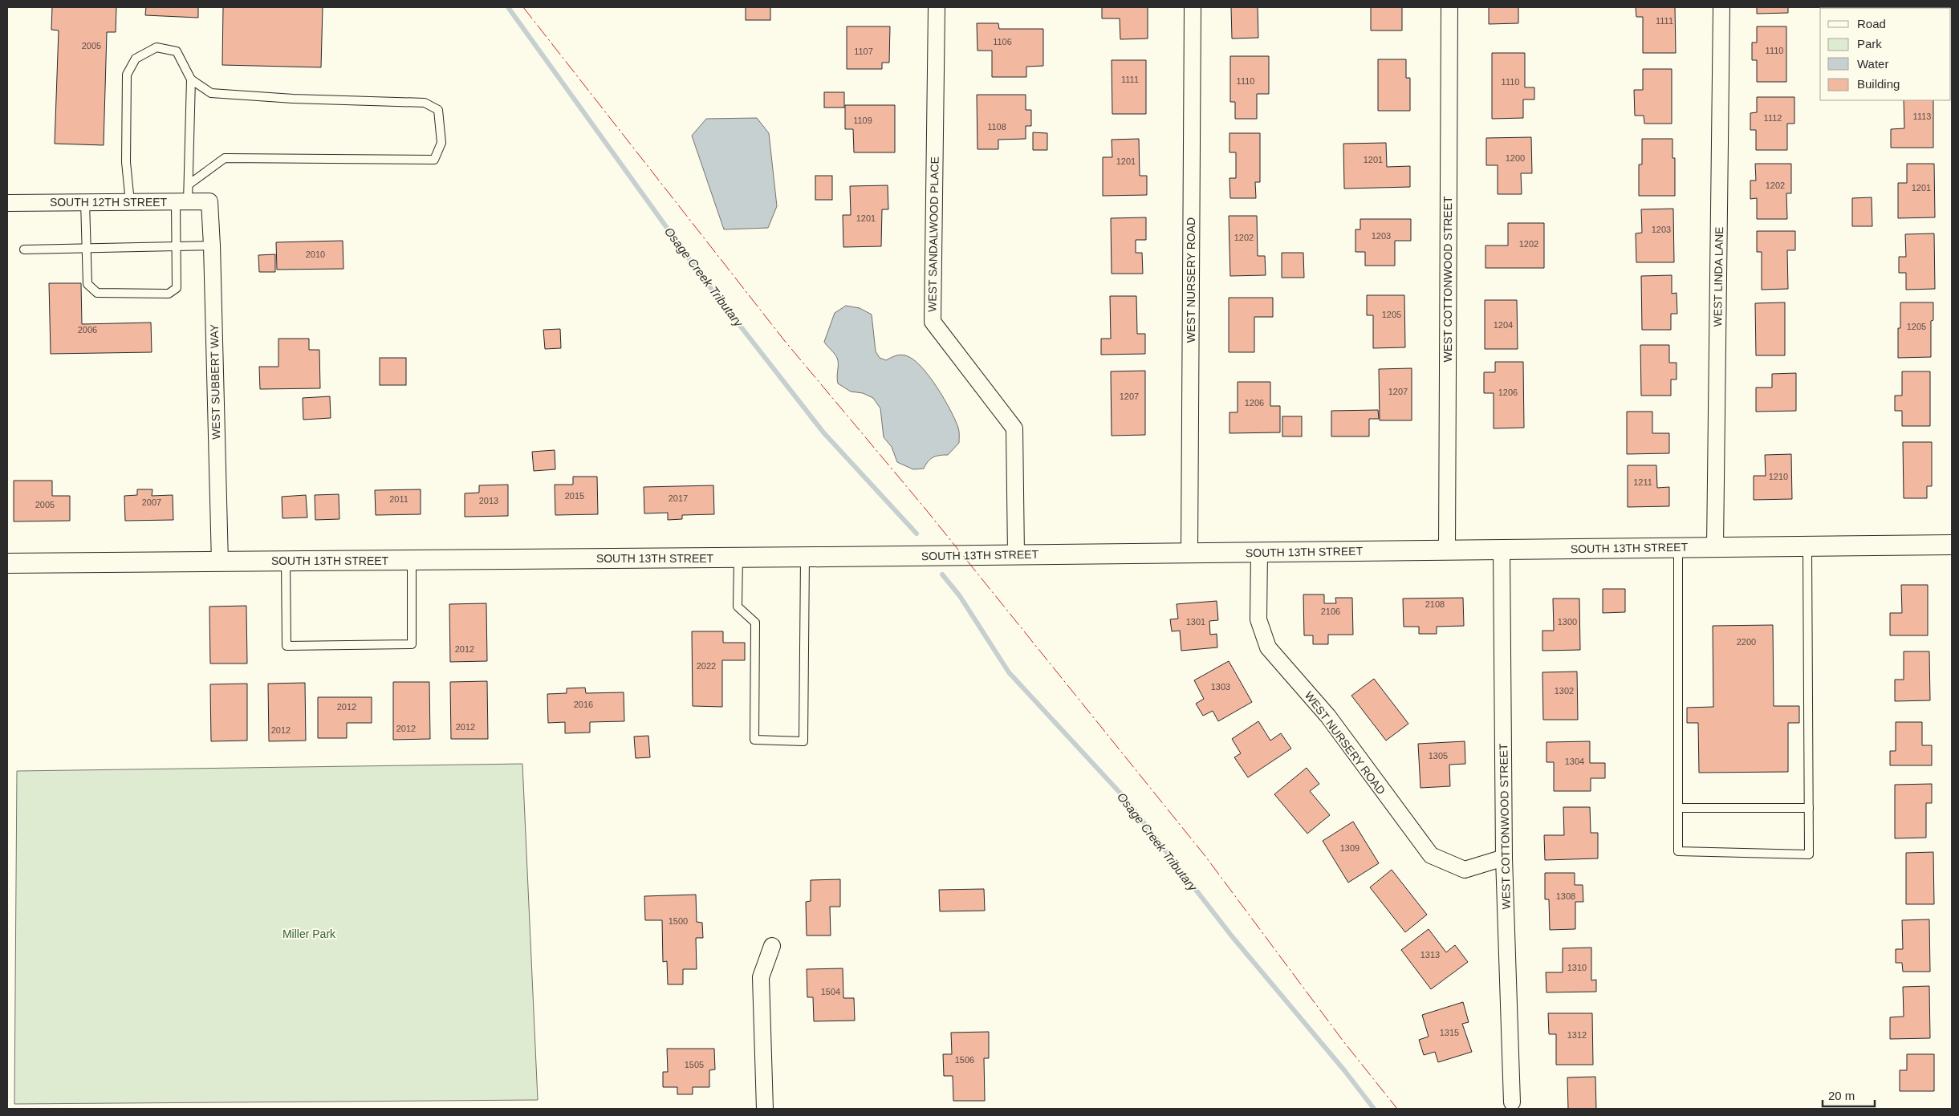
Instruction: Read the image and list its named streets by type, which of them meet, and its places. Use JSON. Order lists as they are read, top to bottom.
{
  "streets": {
    "street": [
      "SOUTH 12TH STREET",
      "WEST SANDALWOOD PLACE",
      "WEST LINDA LANE",
      "WEST COTTONWOOD STREET",
      "WEST NURSERY ROAD",
      "WEST SUBBERT WAY",
      "SOUTH 13TH STREET"
    ]
  },
  "crossings": [
    ["SOUTH 12TH STREET", "WEST SUBBERT WAY"],
    ["WEST SANDALWOOD PLACE", "SOUTH 13TH STREET"],
    ["WEST LINDA LANE", "SOUTH 13TH STREET"],
    ["WEST COTTONWOOD STREET", "WEST NURSERY ROAD"],
    ["WEST COTTONWOOD STREET", "SOUTH 13TH STREET"],
    ["WEST NURSERY ROAD", "SOUTH 13TH STREET"],
    ["WEST SUBBERT WAY", "SOUTH 13TH STREET"]
  ],
  "water": ["Osage Creek Tributary"],
  "parks": ["Miller Park"],
  "house_numbers": [
    "1111",
    "1106",
    "2005",
    "1110",
    "1107",
    "1111",
    "1110",
    "1110",
    "1113",
    "1112",
    "1109",
    "1108",
    "1200",
    "1201",
    "1201",
    "1202",
    "1201",
    "1201",
    "1203",
    "1203",
    "1202",
    "1202",
    "2010",
    "1205",
    "1204",
    "1205",
    "2006",
    "1207",
    "1206",
    "1207",
    "1206",
    "1210",
    "1211",
    "2015",
    "2017",
    "2011",
    "2013",
    "2007",
    "2005",
    "2108",
    "2106",
    "1301",
    "1300",
    "2200",
    "2012",
    "2022",
    "1303",
    "1302",
    "2016",
    "2012",
    "2012",
    "2012",
    "2012",
    "1305",
    "1304",
    "1309",
    "1308",
    "1500",
    "1313",
    "1310",
    "1504",
    "1315",
    "1312",
    "1506",
    "1505"
  ],
  "legend": [
    "Road",
    "Park",
    "Water",
    "Building"
  ],
  "scale_bar": "20 m"
}
